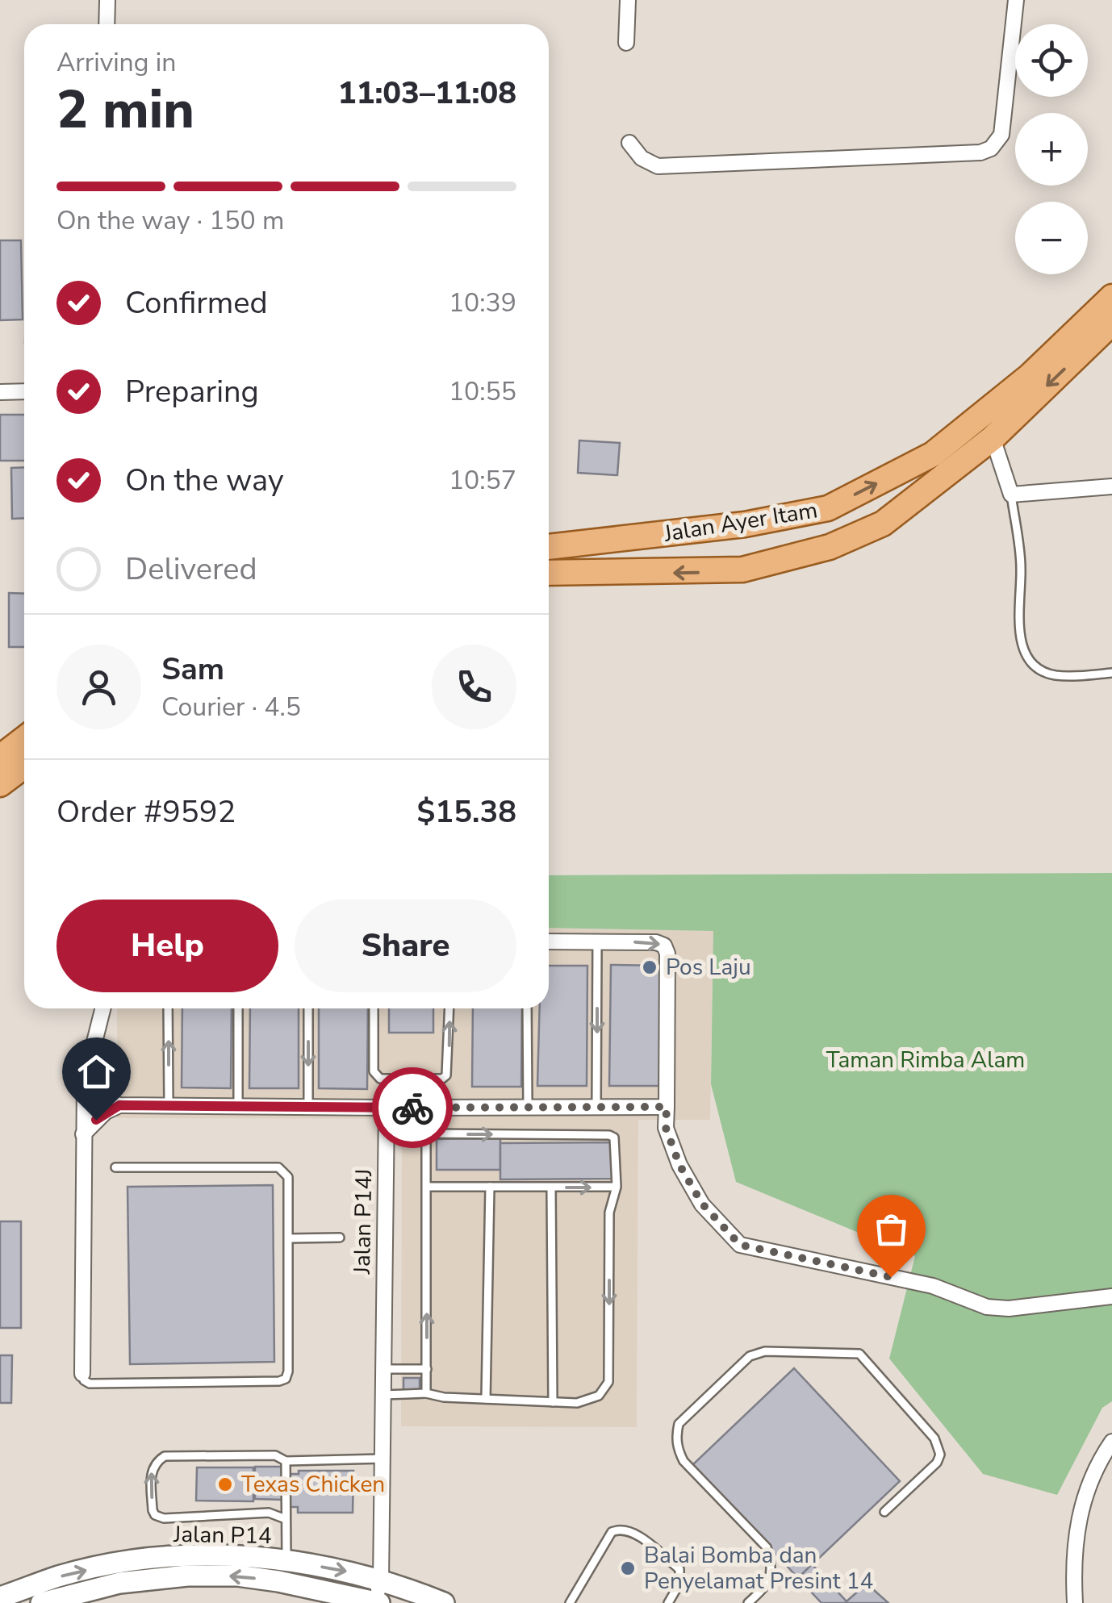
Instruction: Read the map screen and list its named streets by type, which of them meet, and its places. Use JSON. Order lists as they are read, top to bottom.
{
  "streets": {
    "main road": ["Jalan Ayer Itam", "Jalan P14"],
    "street": ["Jalan P14J"]
  },
  "crossings": [
    ["Jalan P14J", "Jalan P14"]
  ],
  "parks": ["Taman Rimba Alam"],
  "places": ["Pos Laju", "Texas Chicken", "Balai Bomba dan Penyelamat Presint 14"],
  "page": {
    "map_buttons": ["+", "−"],
    "heading": ["2 min", "Arriving in", "11:03–11:08"],
    "panel": [
      "Sam",
      "Courier · 4.5",
      "Order #9592",
      "$15.38"
    ],
    "bar": "On the way · 150 m",
    "list": [
      ["Confirmed", "10:39"],
      ["Preparing", "10:55"],
      ["On the way", "10:57"],
      "Delivered"
    ],
    "buttons": ["Help", "Share"]
  }
}
